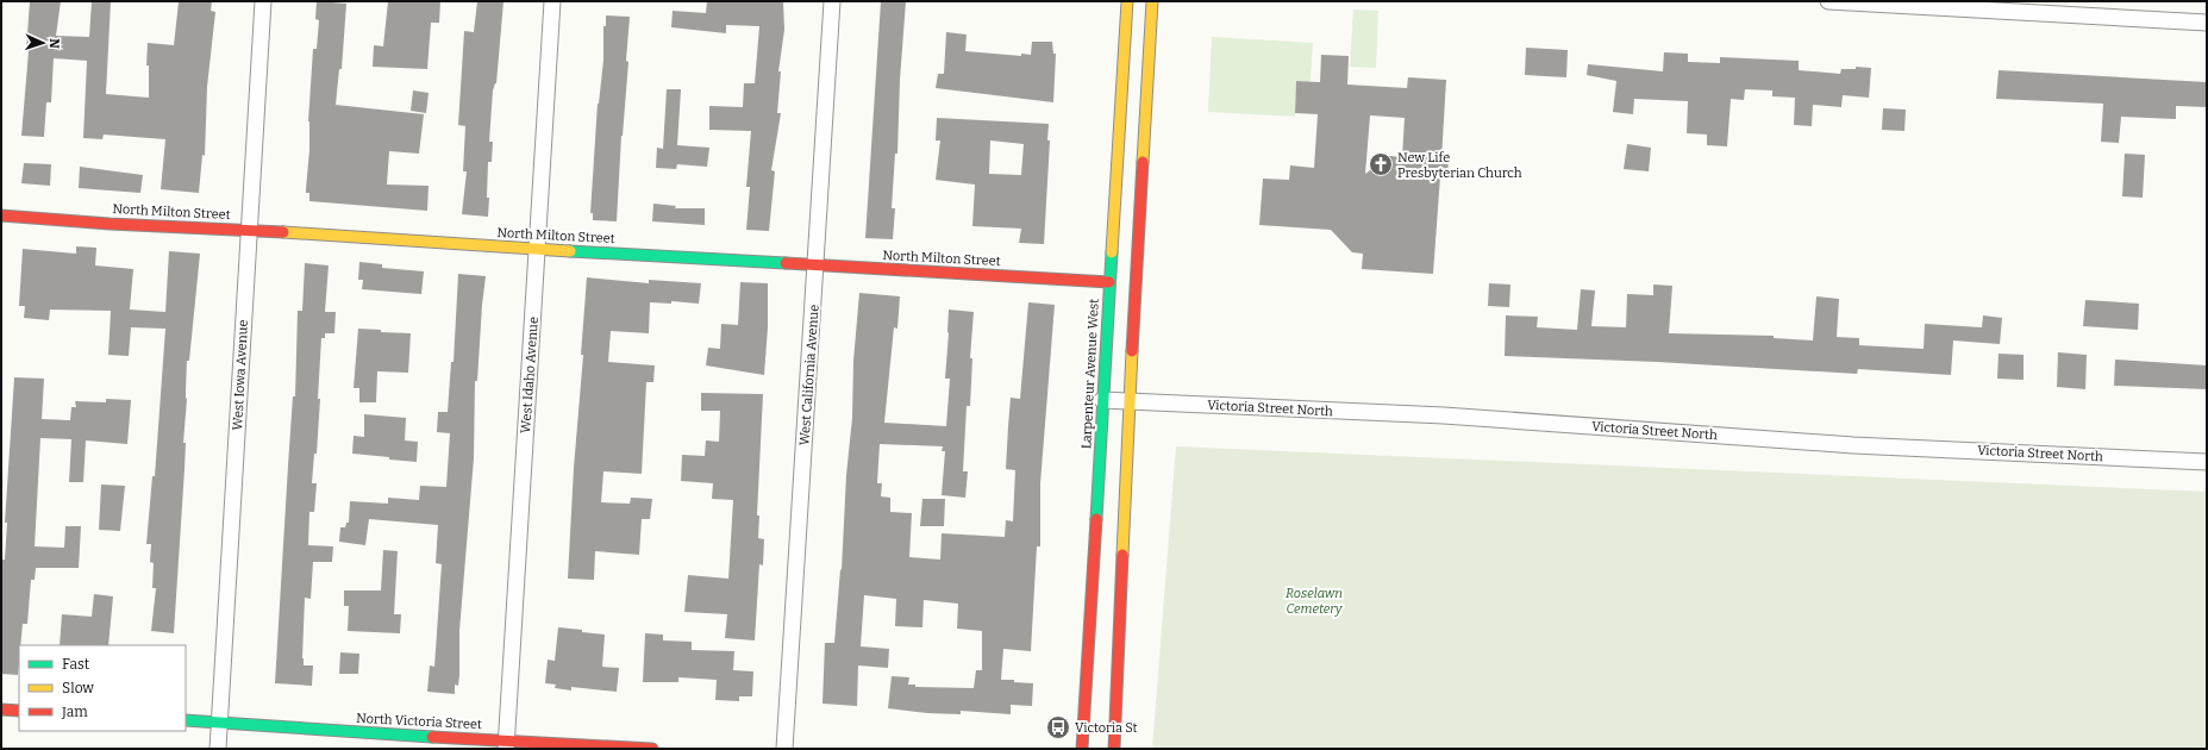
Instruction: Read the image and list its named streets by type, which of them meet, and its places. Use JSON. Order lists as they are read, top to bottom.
{
  "streets": {
    "street": [
      "North Milton Street",
      "Larpenteur Avenue West",
      "West Iowa Avenue",
      "West Idaho Avenue",
      "West California Avenue",
      "Victoria Street North",
      "North Victoria Street"
    ]
  },
  "crossings": [
    ["North Milton Street", "Larpenteur Avenue West"],
    ["North Milton Street", "West Iowa Avenue"],
    ["North Milton Street", "West Idaho Avenue"],
    ["North Milton Street", "West California Avenue"],
    ["Larpenteur Avenue West", "Victoria Street North"],
    ["West Iowa Avenue", "North Victoria Street"],
    ["West Idaho Avenue", "North Victoria Street"]
  ],
  "parks": ["Roselawn Cemetery"],
  "places": {
    "church": ["New Life Presbyterian Church"],
    "bus stop": ["Victoria St"]
  },
  "legend": ["Fast", "Slow", "Jam"],
  "north": "right"
}
